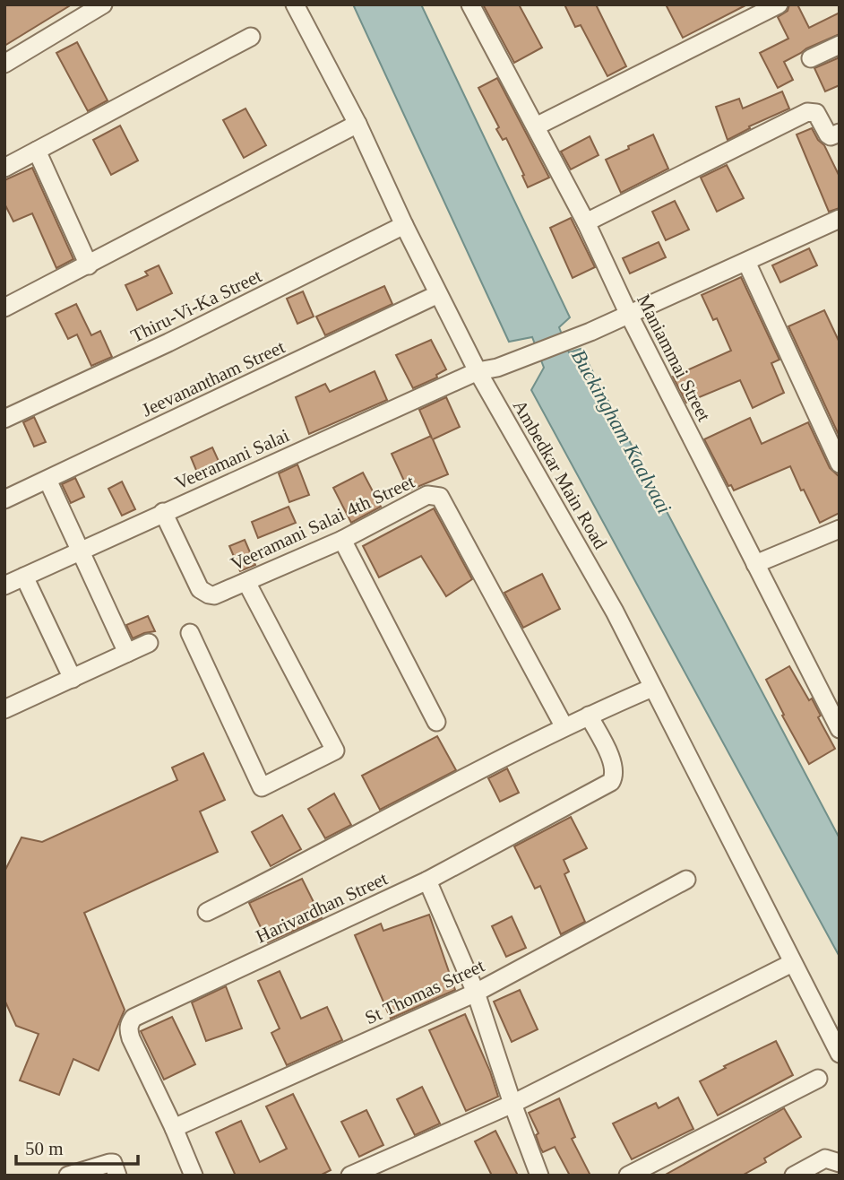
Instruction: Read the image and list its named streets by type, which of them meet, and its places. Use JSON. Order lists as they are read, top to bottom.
{
  "streets": {
    "street": [
      "Thiru-Vi-Ka Street",
      "Maniammai Street",
      "Jeevanantham Street",
      "Veeramani Salai",
      "Ambedkar Main Road",
      "Veeramani Salai 4th Street",
      "Harivardhan Street",
      "St Thomas Street"
    ]
  },
  "crossings": [
    ["Thiru-Vi-Ka Street", "Ambedkar Main Road"],
    ["Maniammai Street", "Veeramani Salai"],
    ["Jeevanantham Street", "Ambedkar Main Road"],
    ["Veeramani Salai", "Ambedkar Main Road"],
    ["Veeramani Salai", "Veeramani Salai 4th Street"],
    ["Harivardhan Street", "St Thomas Street"]
  ],
  "water": ["Buckingham Kaalvaai"],
  "scale_bar": "50 m"
}
